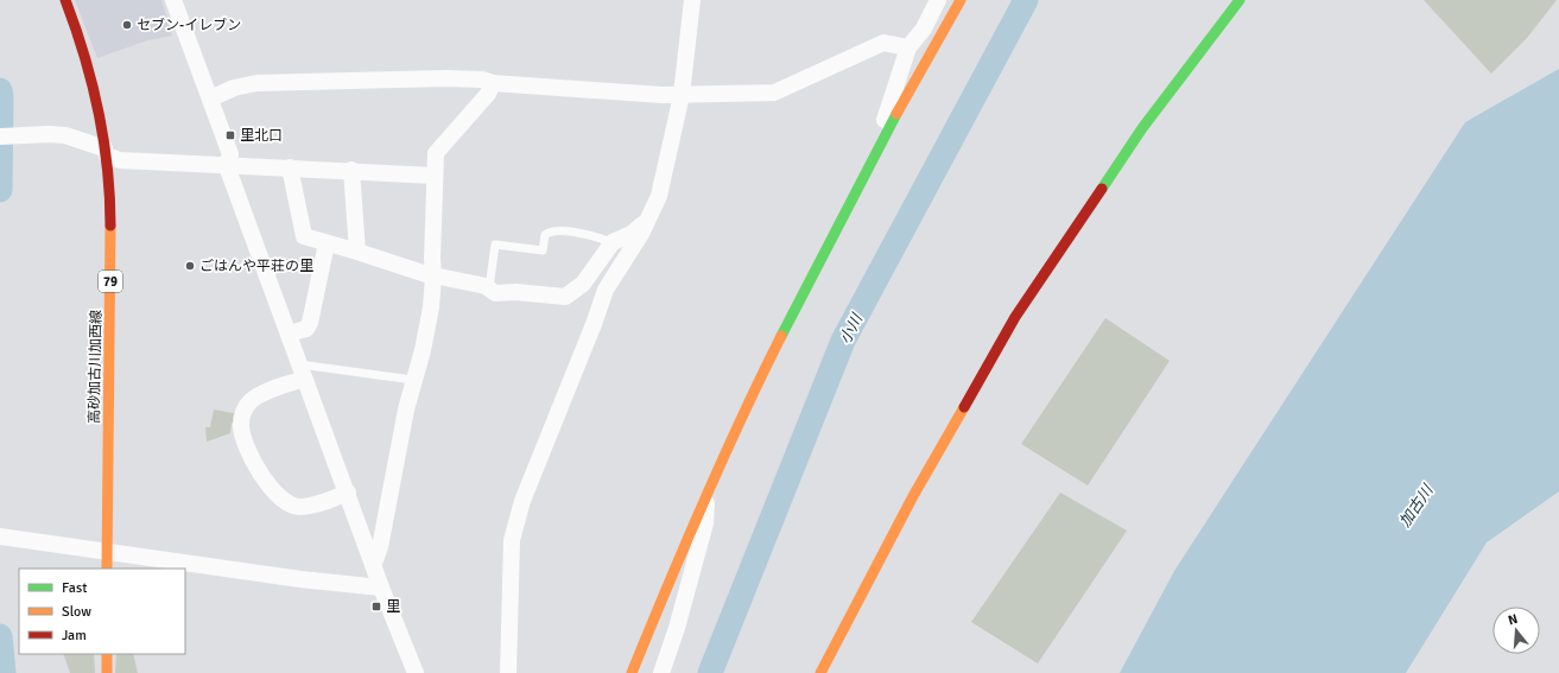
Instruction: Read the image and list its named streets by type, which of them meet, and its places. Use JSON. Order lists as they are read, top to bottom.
{
  "streets": {
    "street": ["79", "高砂加古川加西線"]
  },
  "water": ["小川", "加古川"],
  "places": {
    "other": ["セブン-イレブン", "ごはんや平荘の里"],
    "transit": ["里北口", "里"]
  },
  "legend": ["Fast", "Slow", "Jam"],
  "north": "top"
}
